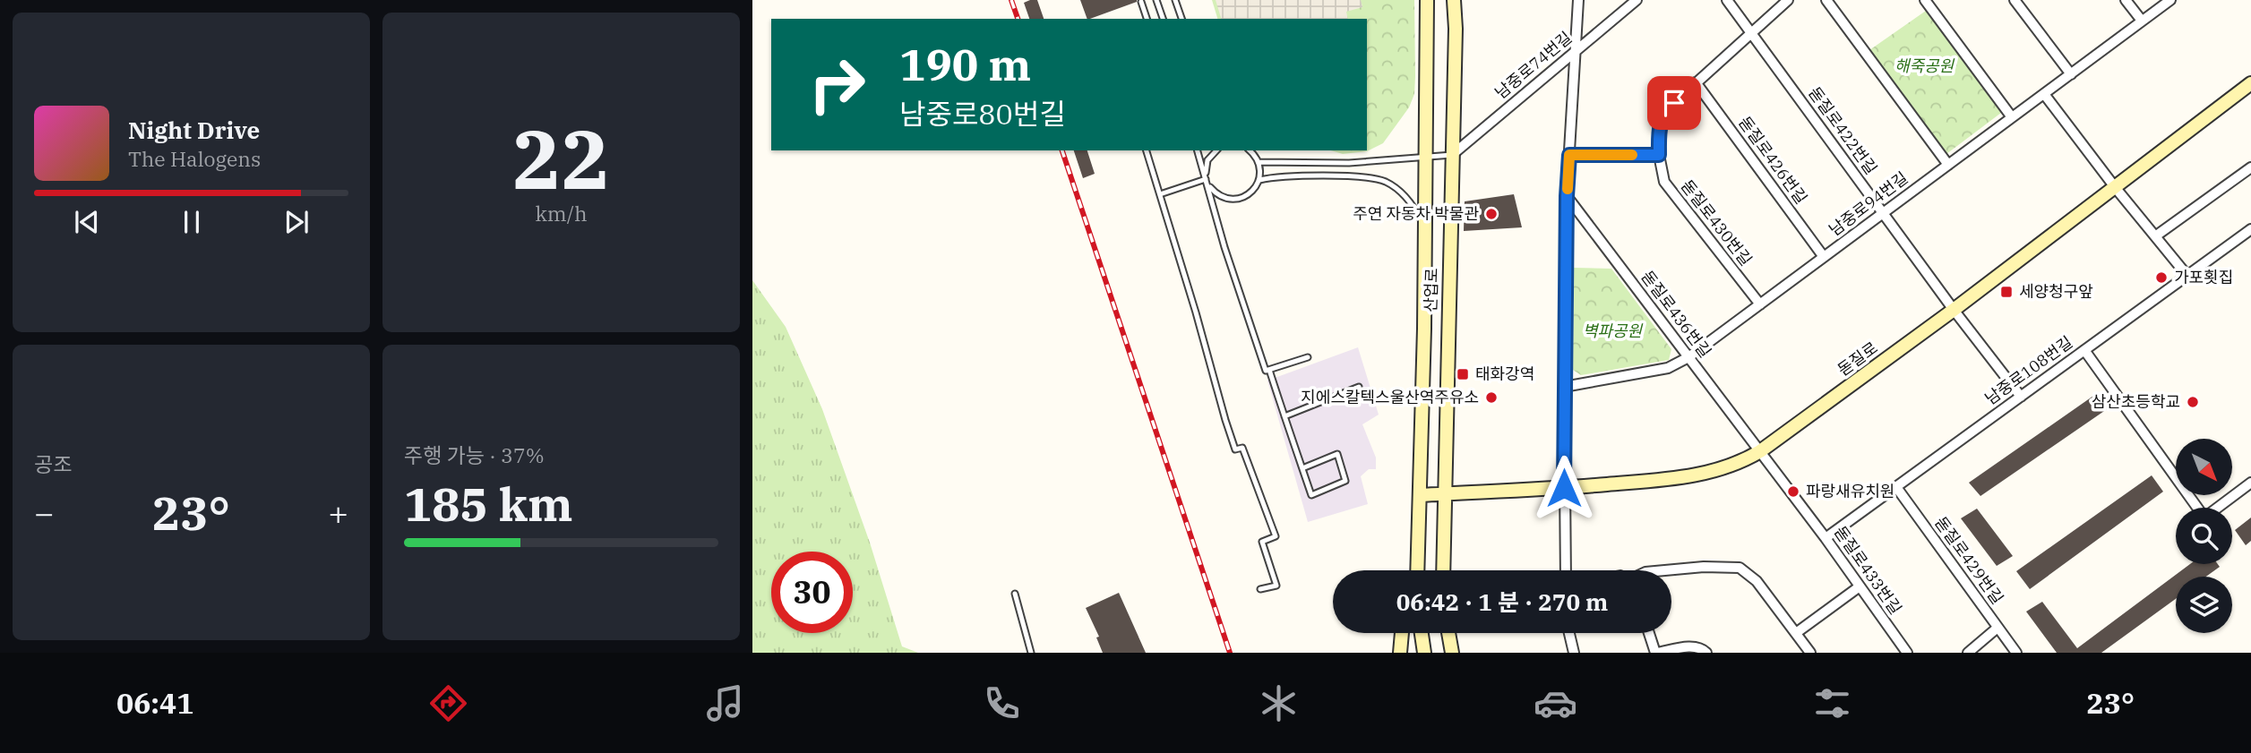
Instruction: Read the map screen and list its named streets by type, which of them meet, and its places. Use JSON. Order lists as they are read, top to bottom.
{
  "streets": {
    "main road": ["산업로", "돋질로"],
    "street": [
      "남중로74번길",
      "돋질로422번길",
      "돋질로426번길",
      "남중로94번길",
      "돋질로430번길",
      "돋질로436번길",
      "남중로108번길",
      "돋질로429번길",
      "돋질로433번길"
    ]
  },
  "crossings": [
    ["남중로74번길", "산업로"],
    ["돋질로422번길", "남중로94번길"],
    ["돋질로422번길", "돋질로430번길"],
    ["돋질로422번길", "돋질로"],
    ["돋질로422번길", "남중로108번길"],
    ["돋질로426번길", "남중로94번길"],
    ["돋질로426번길", "돋질로430번길"],
    ["남중로94번길", "돋질로430번길"],
    ["남중로94번길", "돋질로436번길"],
    ["산업로", "돋질로"],
    ["돋질로436번길", "돋질로"],
    ["돋질로436번길", "돋질로433번길"],
    ["돋질로", "돋질로433번길"],
    ["남중로108번길", "돋질로429번길"],
    ["남중로108번길", "돋질로433번길"]
  ],
  "parks": ["해죽공원", "벽파공원"],
  "places": {
    "other": [
      "주연 자동차 박물관",
      "가포횟집",
      "지에스칼텍스울산역주유소",
      "삼산초등학교",
      "파랑새유치원"
    ],
    "transit": ["세양청구앞", "태화강역"]
  },
  "north": "bottom right",
  "page": {
    "tile": [
      ["22", "km/h"],
      "공조",
      ["주행 가능 · 37%", "185 km"]
    ],
    "turn": ["190 m", "남중로80번길"],
    "song": ["Night Drive", "The Halogens"],
    "heat": ["−", "23°", "+"],
    "limit": "30",
    "trip": "06:42 · 1 분 · 270 m",
    "tabs": ["06:41", "23°"]
  }
}
